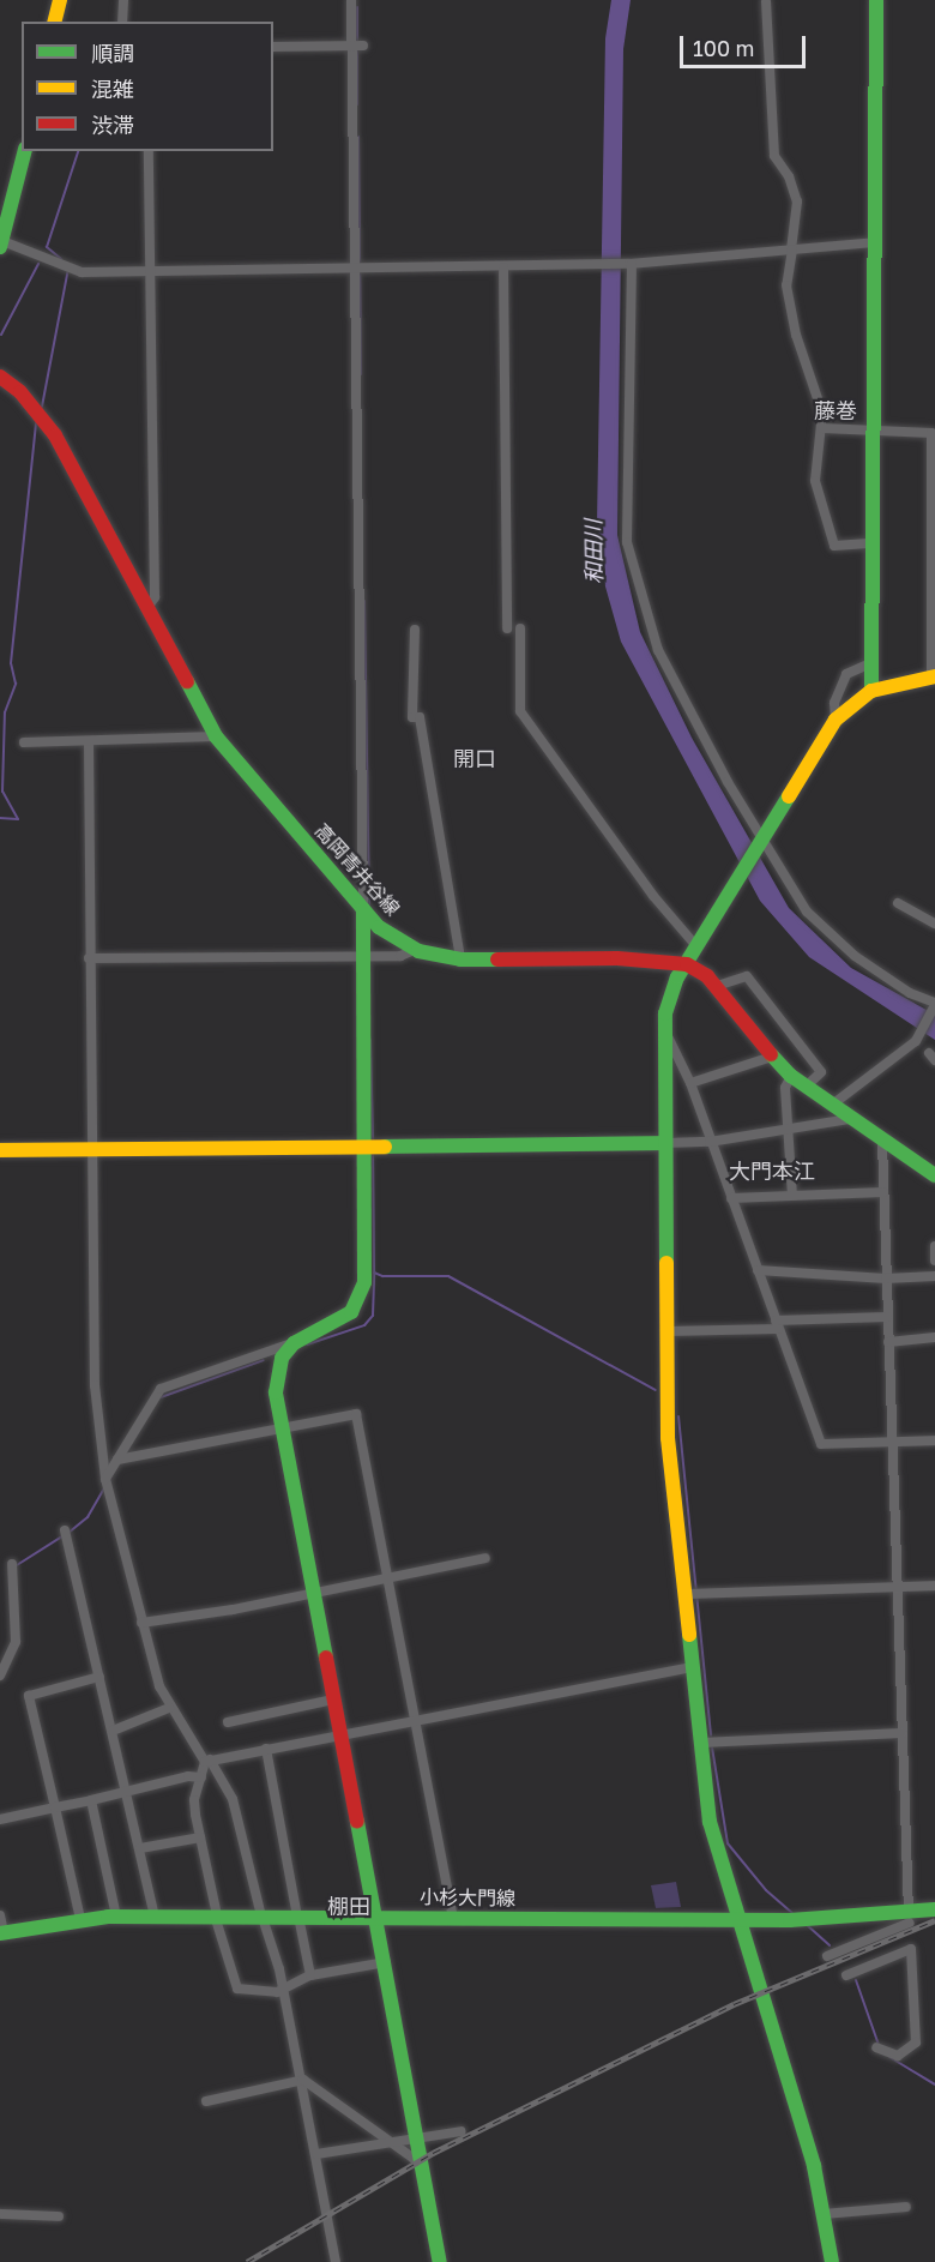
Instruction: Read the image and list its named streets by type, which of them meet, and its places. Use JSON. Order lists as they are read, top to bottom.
{
  "streets": {
    "street": ["高岡青井谷線", "小杉大門線"]
  },
  "districts": [
    "藤巻",
    "開口",
    "大門本江",
    "棚田"
  ],
  "water": ["和田川"],
  "legend": ["順調", "混雑", "渋滞"],
  "scale_bar": "100 m"
}
